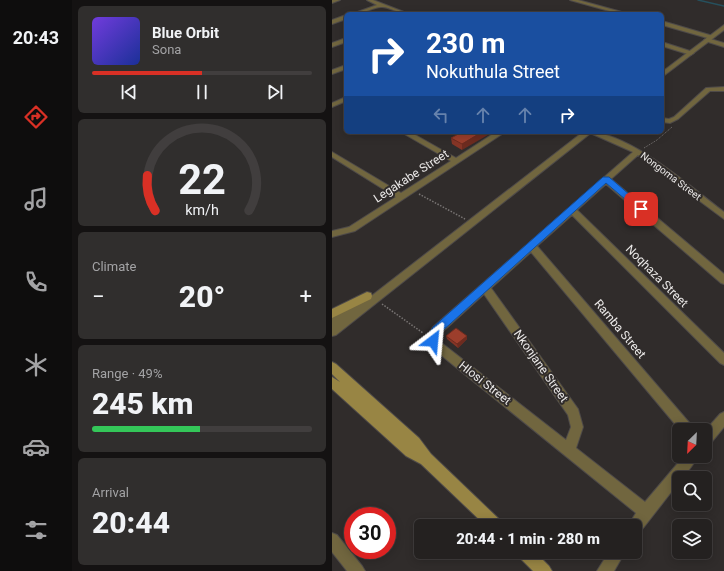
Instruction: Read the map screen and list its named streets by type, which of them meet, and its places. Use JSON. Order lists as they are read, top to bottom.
{
  "streets": {
    "street": [
      "Legakabe Street",
      "Nongoma Street",
      "Noqhaza Street",
      "Ramba Street",
      "Nkonjane Street",
      "Hlosi Street"
    ]
  },
  "crossings": [
    ["Nkonjane Street", "Hlosi Street"]
  ],
  "north": "bottom left",
  "page": {
    "tabs": "20:43",
    "turn": ["230 m", "Nokuthula Street"],
    "song": ["Blue Orbit", "Sona"],
    "tile": [
      "Climate",
      ["Range · 49%", "245 km"],
      ["Arrival", "20:44"]
    ],
    "heat": ["−", "20°", "+"],
    "limit": "30",
    "trip": "20:44 · 1 min · 280 m",
    "gauge": ["22", "km/h"]
  }
}
